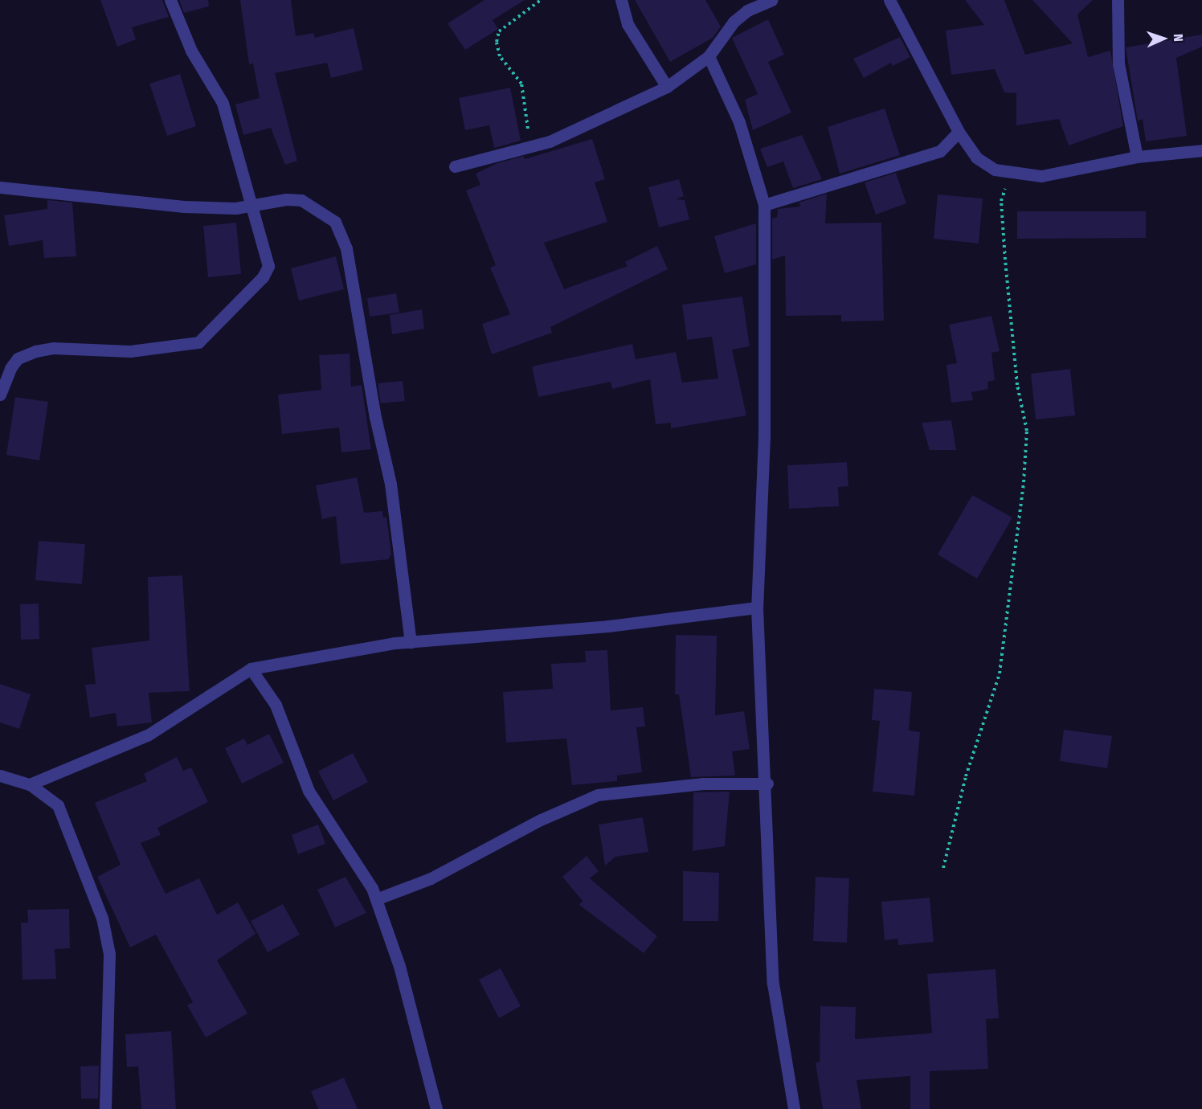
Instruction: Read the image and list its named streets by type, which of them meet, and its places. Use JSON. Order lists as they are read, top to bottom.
{
  "north": "right"
}
